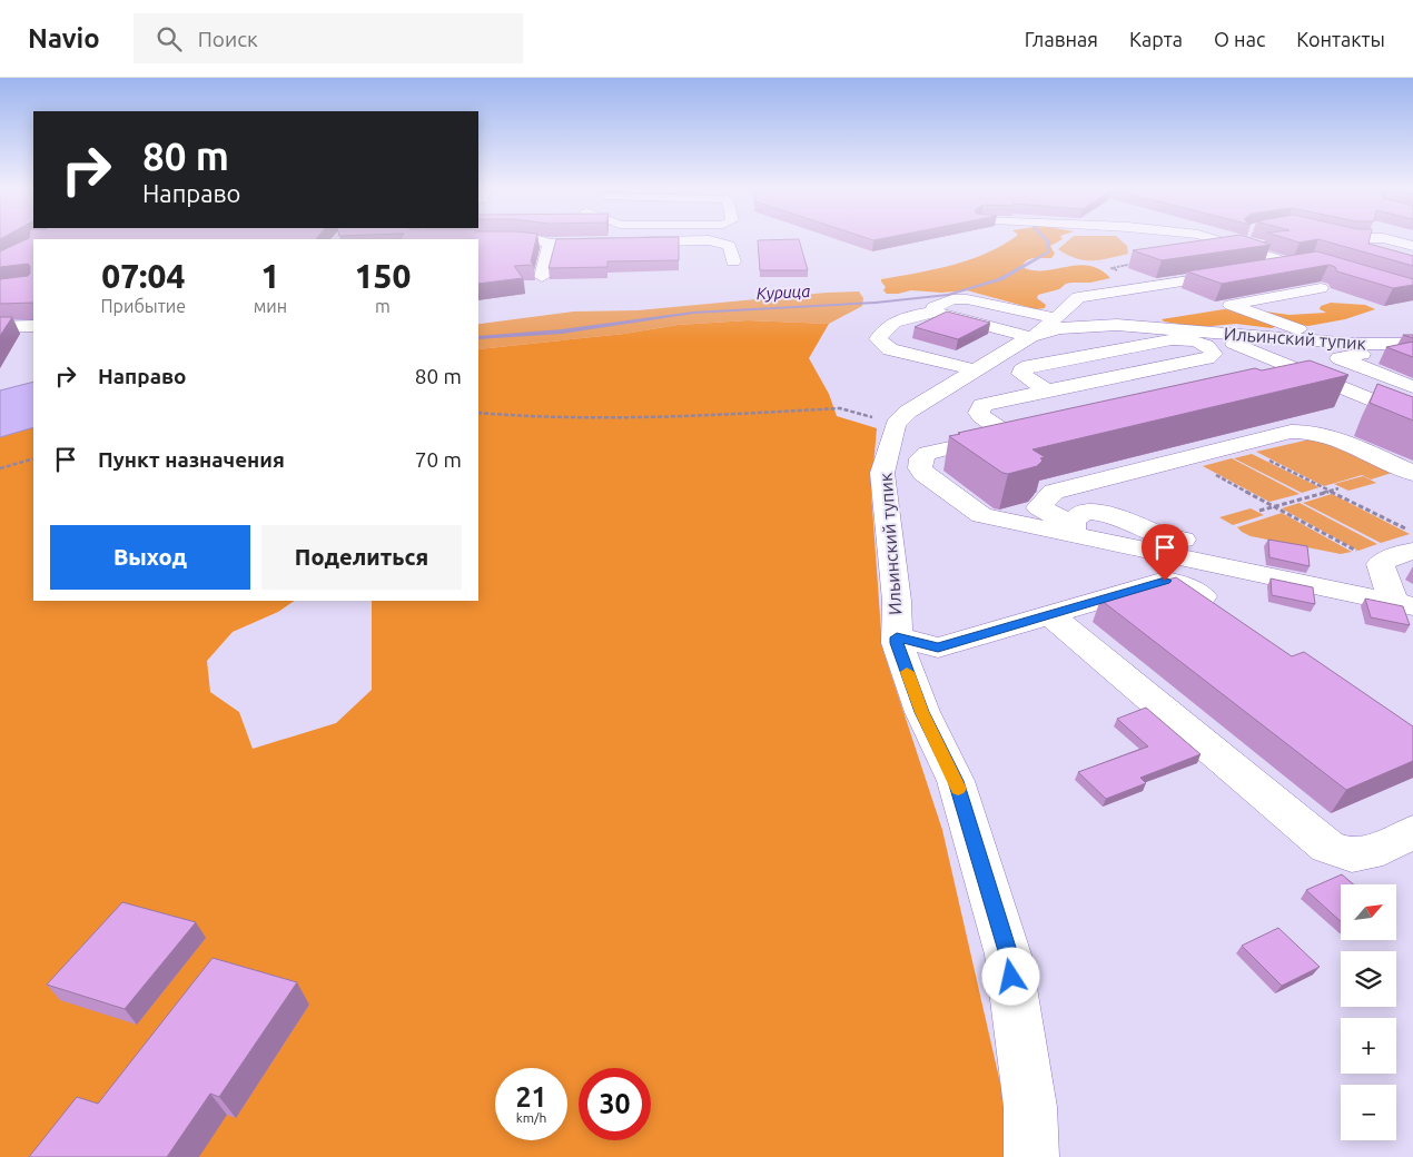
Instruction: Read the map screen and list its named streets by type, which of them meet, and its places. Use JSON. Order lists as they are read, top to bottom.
{
  "streets": {
    "street": ["Ильинский тупик"]
  },
  "water": ["Курица"],
  "north": "top right",
  "page": {
    "header": "Navio",
    "search": "Поиск",
    "nav": [
      "Главная",
      "Карта",
      "О нас",
      "Контакты"
    ],
    "turn": ["80 m", "Направо"],
    "eta": [
      "07:04",
      "Прибытие",
      "1",
      "мин",
      "150",
      "m"
    ],
    "list": [
      {
        "name": "Направо",
        "value": "80 m"
      },
      {
        "name": "Пункт назначения",
        "value": "70 m"
      }
    ],
    "buttons": ["Выход", "Поделиться"],
    "map_buttons": ["+", "−"],
    "speed": "21 km/h",
    "limit": "30"
  }
}
